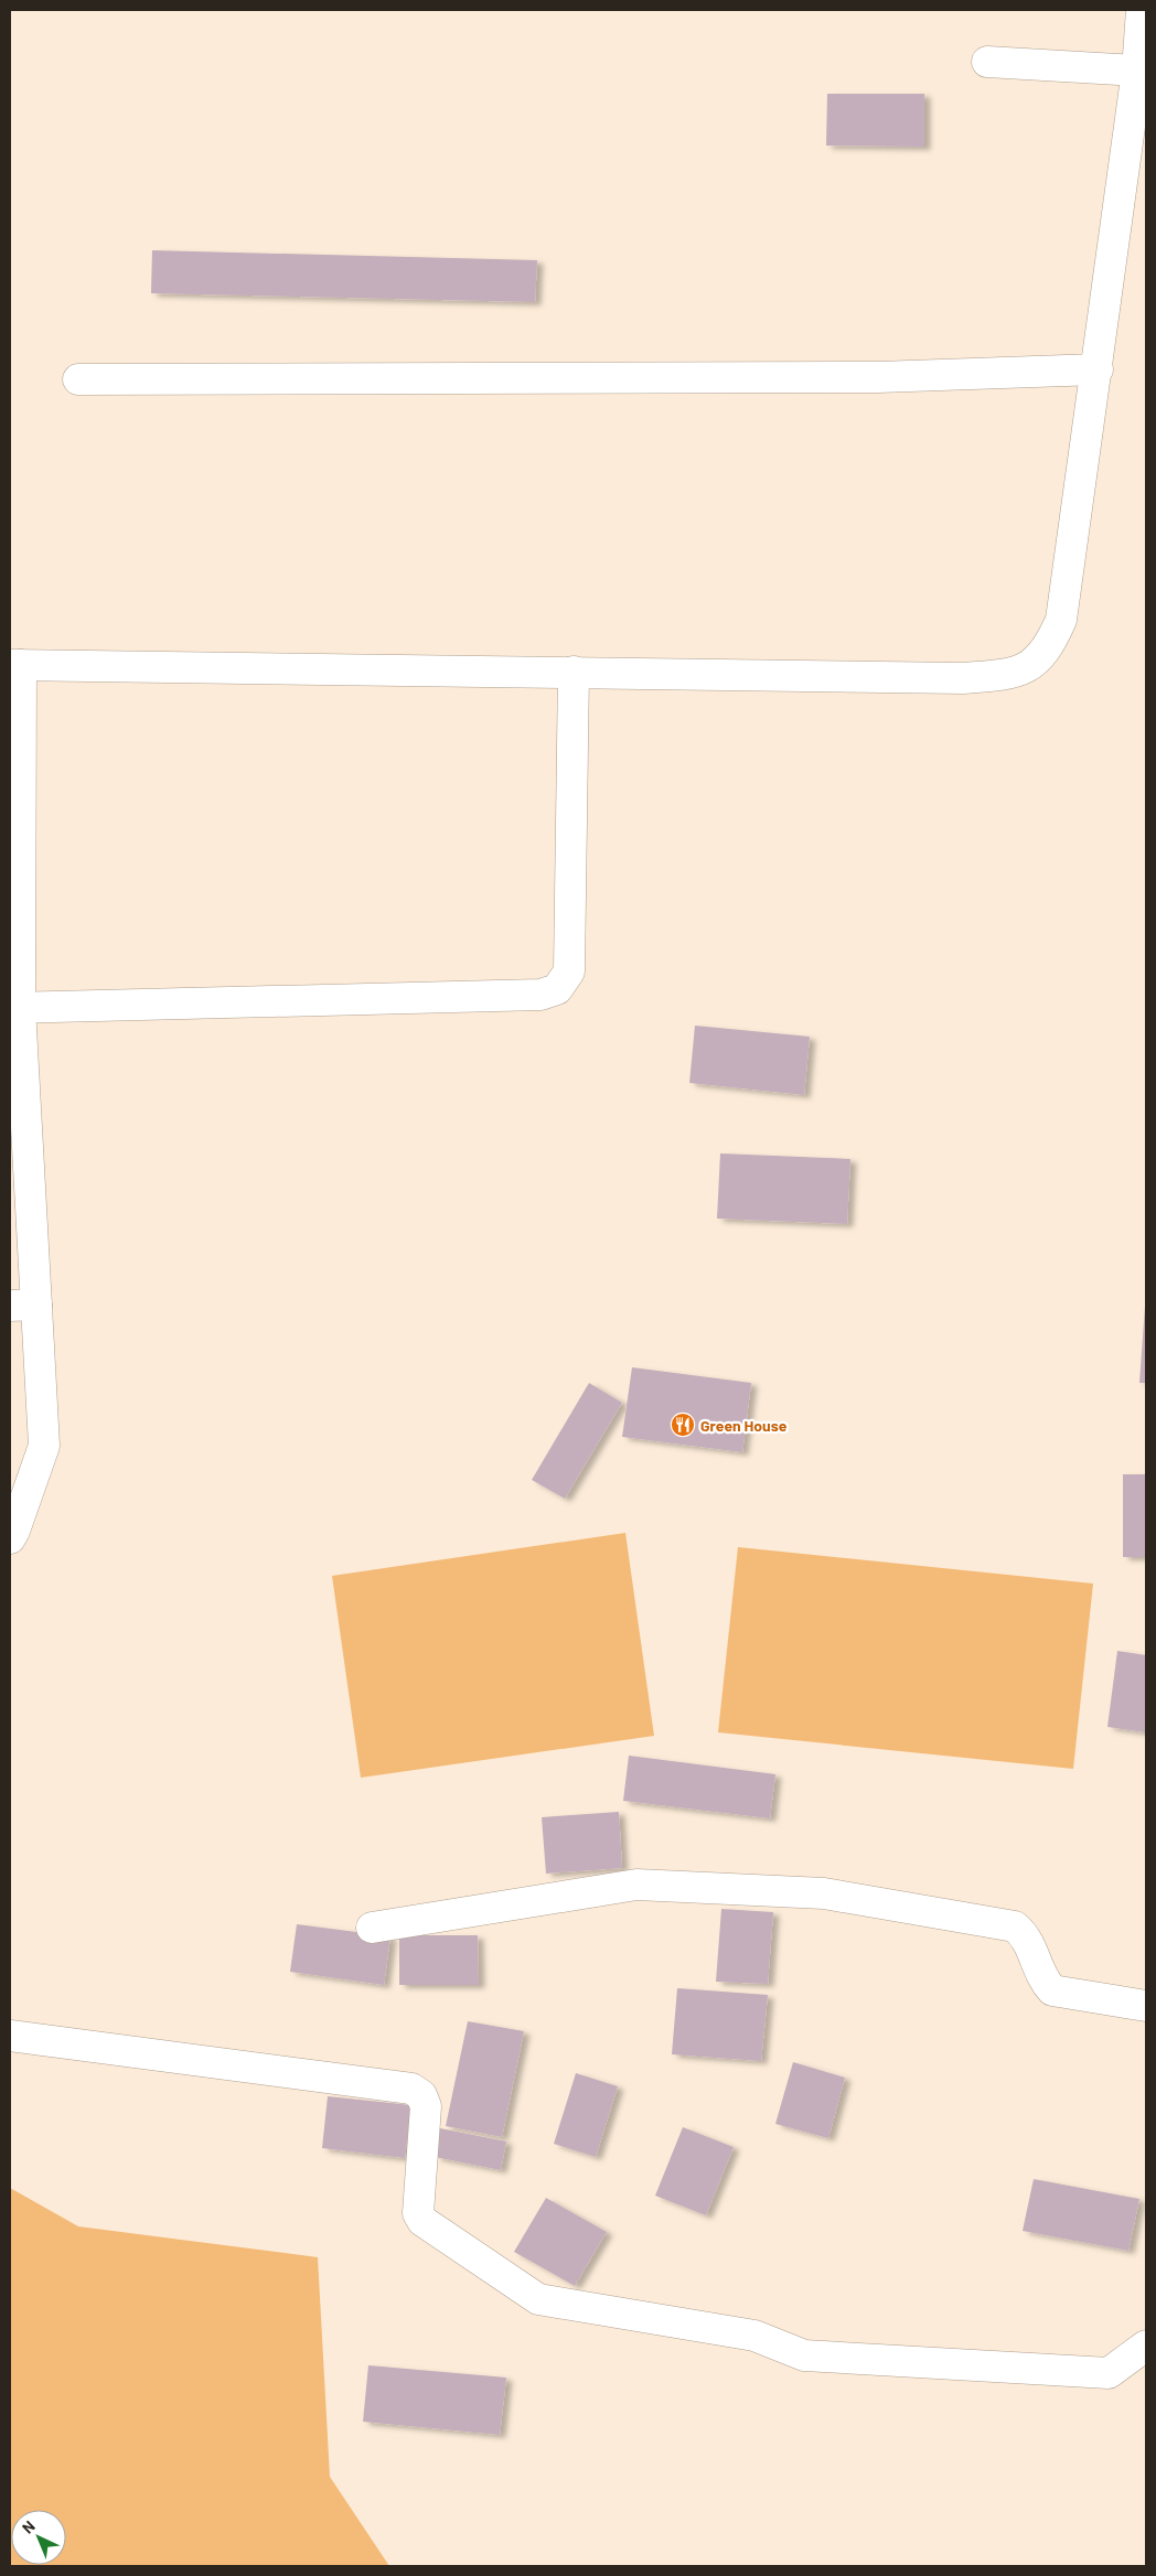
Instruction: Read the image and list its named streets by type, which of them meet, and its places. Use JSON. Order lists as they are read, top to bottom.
{
  "places": {
    "restaurant": ["Green House"]
  },
  "north": "top left"
}
